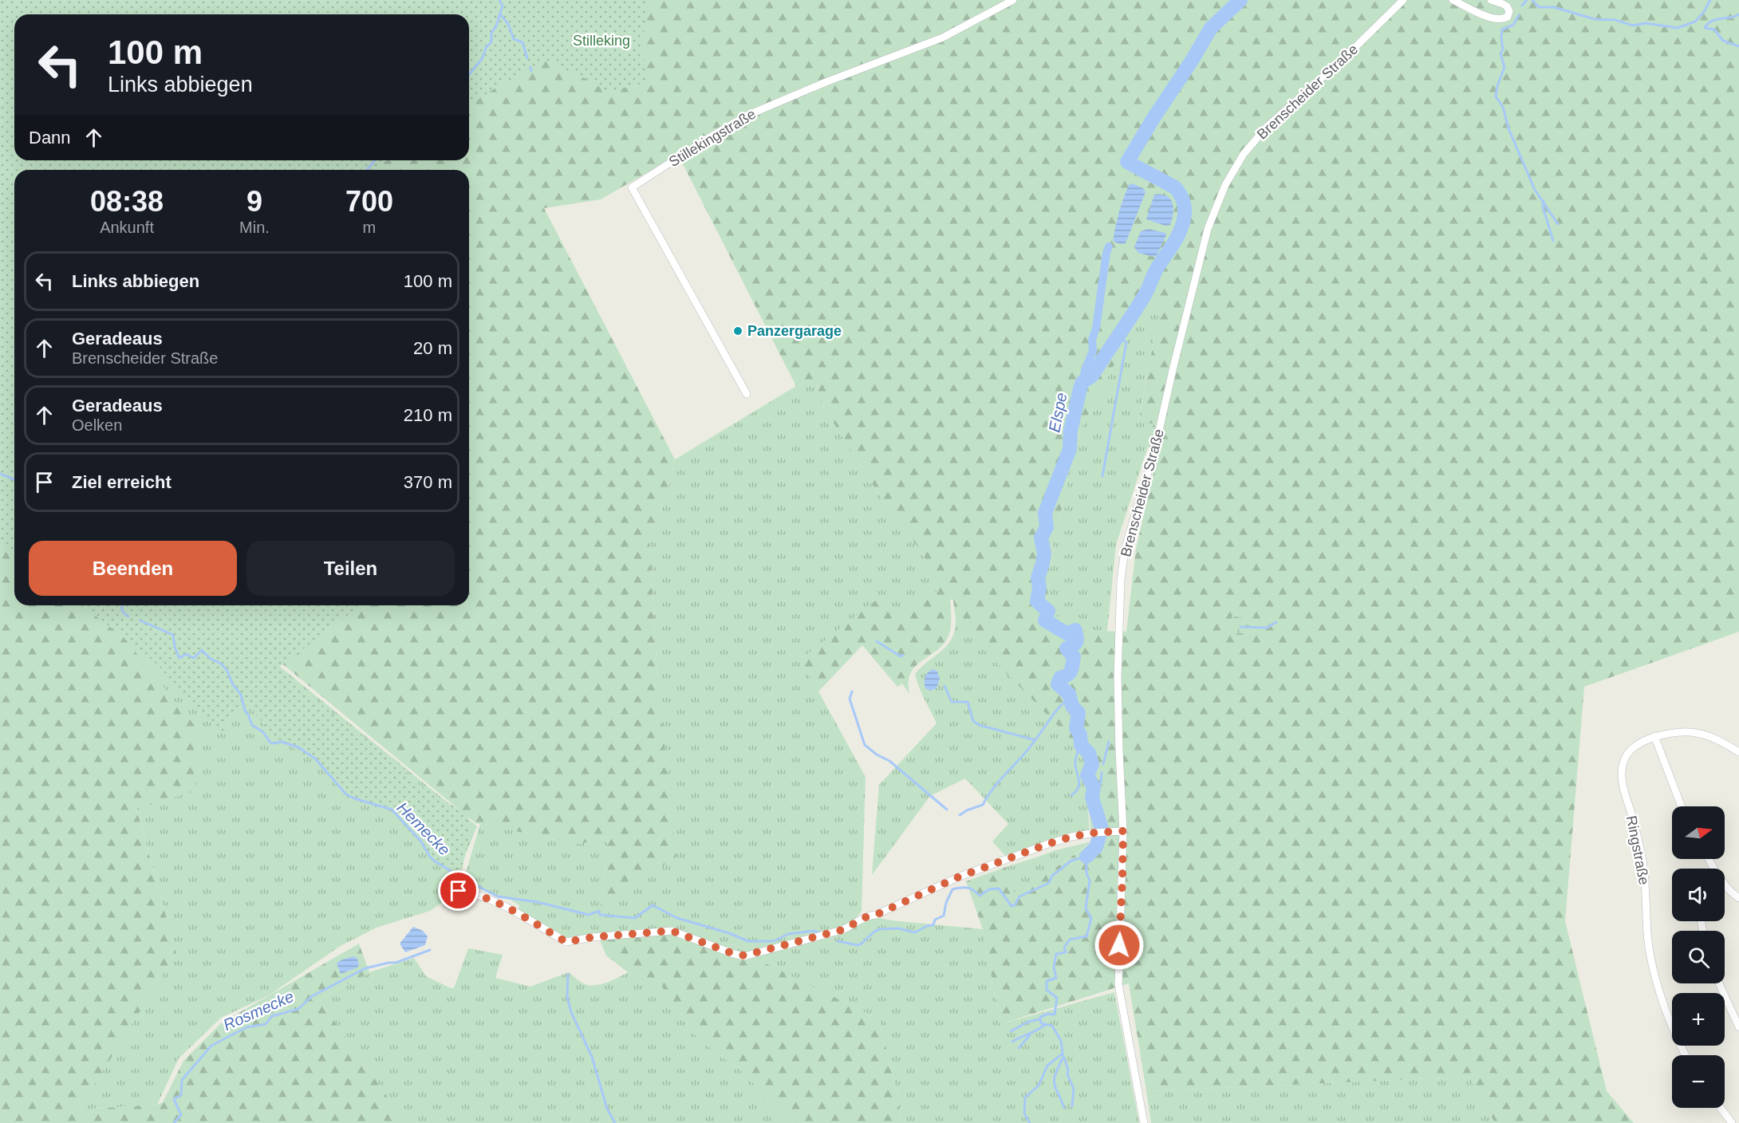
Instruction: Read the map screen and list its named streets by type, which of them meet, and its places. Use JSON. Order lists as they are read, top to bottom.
{
  "streets": {
    "street": ["Brenscheider Straße", "Stillekingstraße", "Ringstraße"]
  },
  "water": ["Elspe", "Hemecke", "Rosmecke"],
  "parks": ["Stilleking"],
  "places": ["Panzergarage"],
  "north": "right",
  "page": {
    "turn": ["100 m", "Links abbiegen"],
    "then": "Dann",
    "eta": [
      "08:38",
      "Ankunft",
      "9",
      "Min.",
      "700",
      "m"
    ],
    "list": [
      {
        "name": "Links abbiegen",
        "value": "100 m"
      },
      {
        "name": "Geradeaus",
        "note": "Brenscheider Straße",
        "value": "20 m"
      },
      {
        "name": "Geradeaus",
        "note": "Oelken",
        "value": "210 m"
      },
      {
        "name": "Ziel erreicht",
        "value": "370 m"
      }
    ],
    "buttons": ["Beenden", "Teilen"],
    "map_buttons": ["+", "−"]
  }
}
